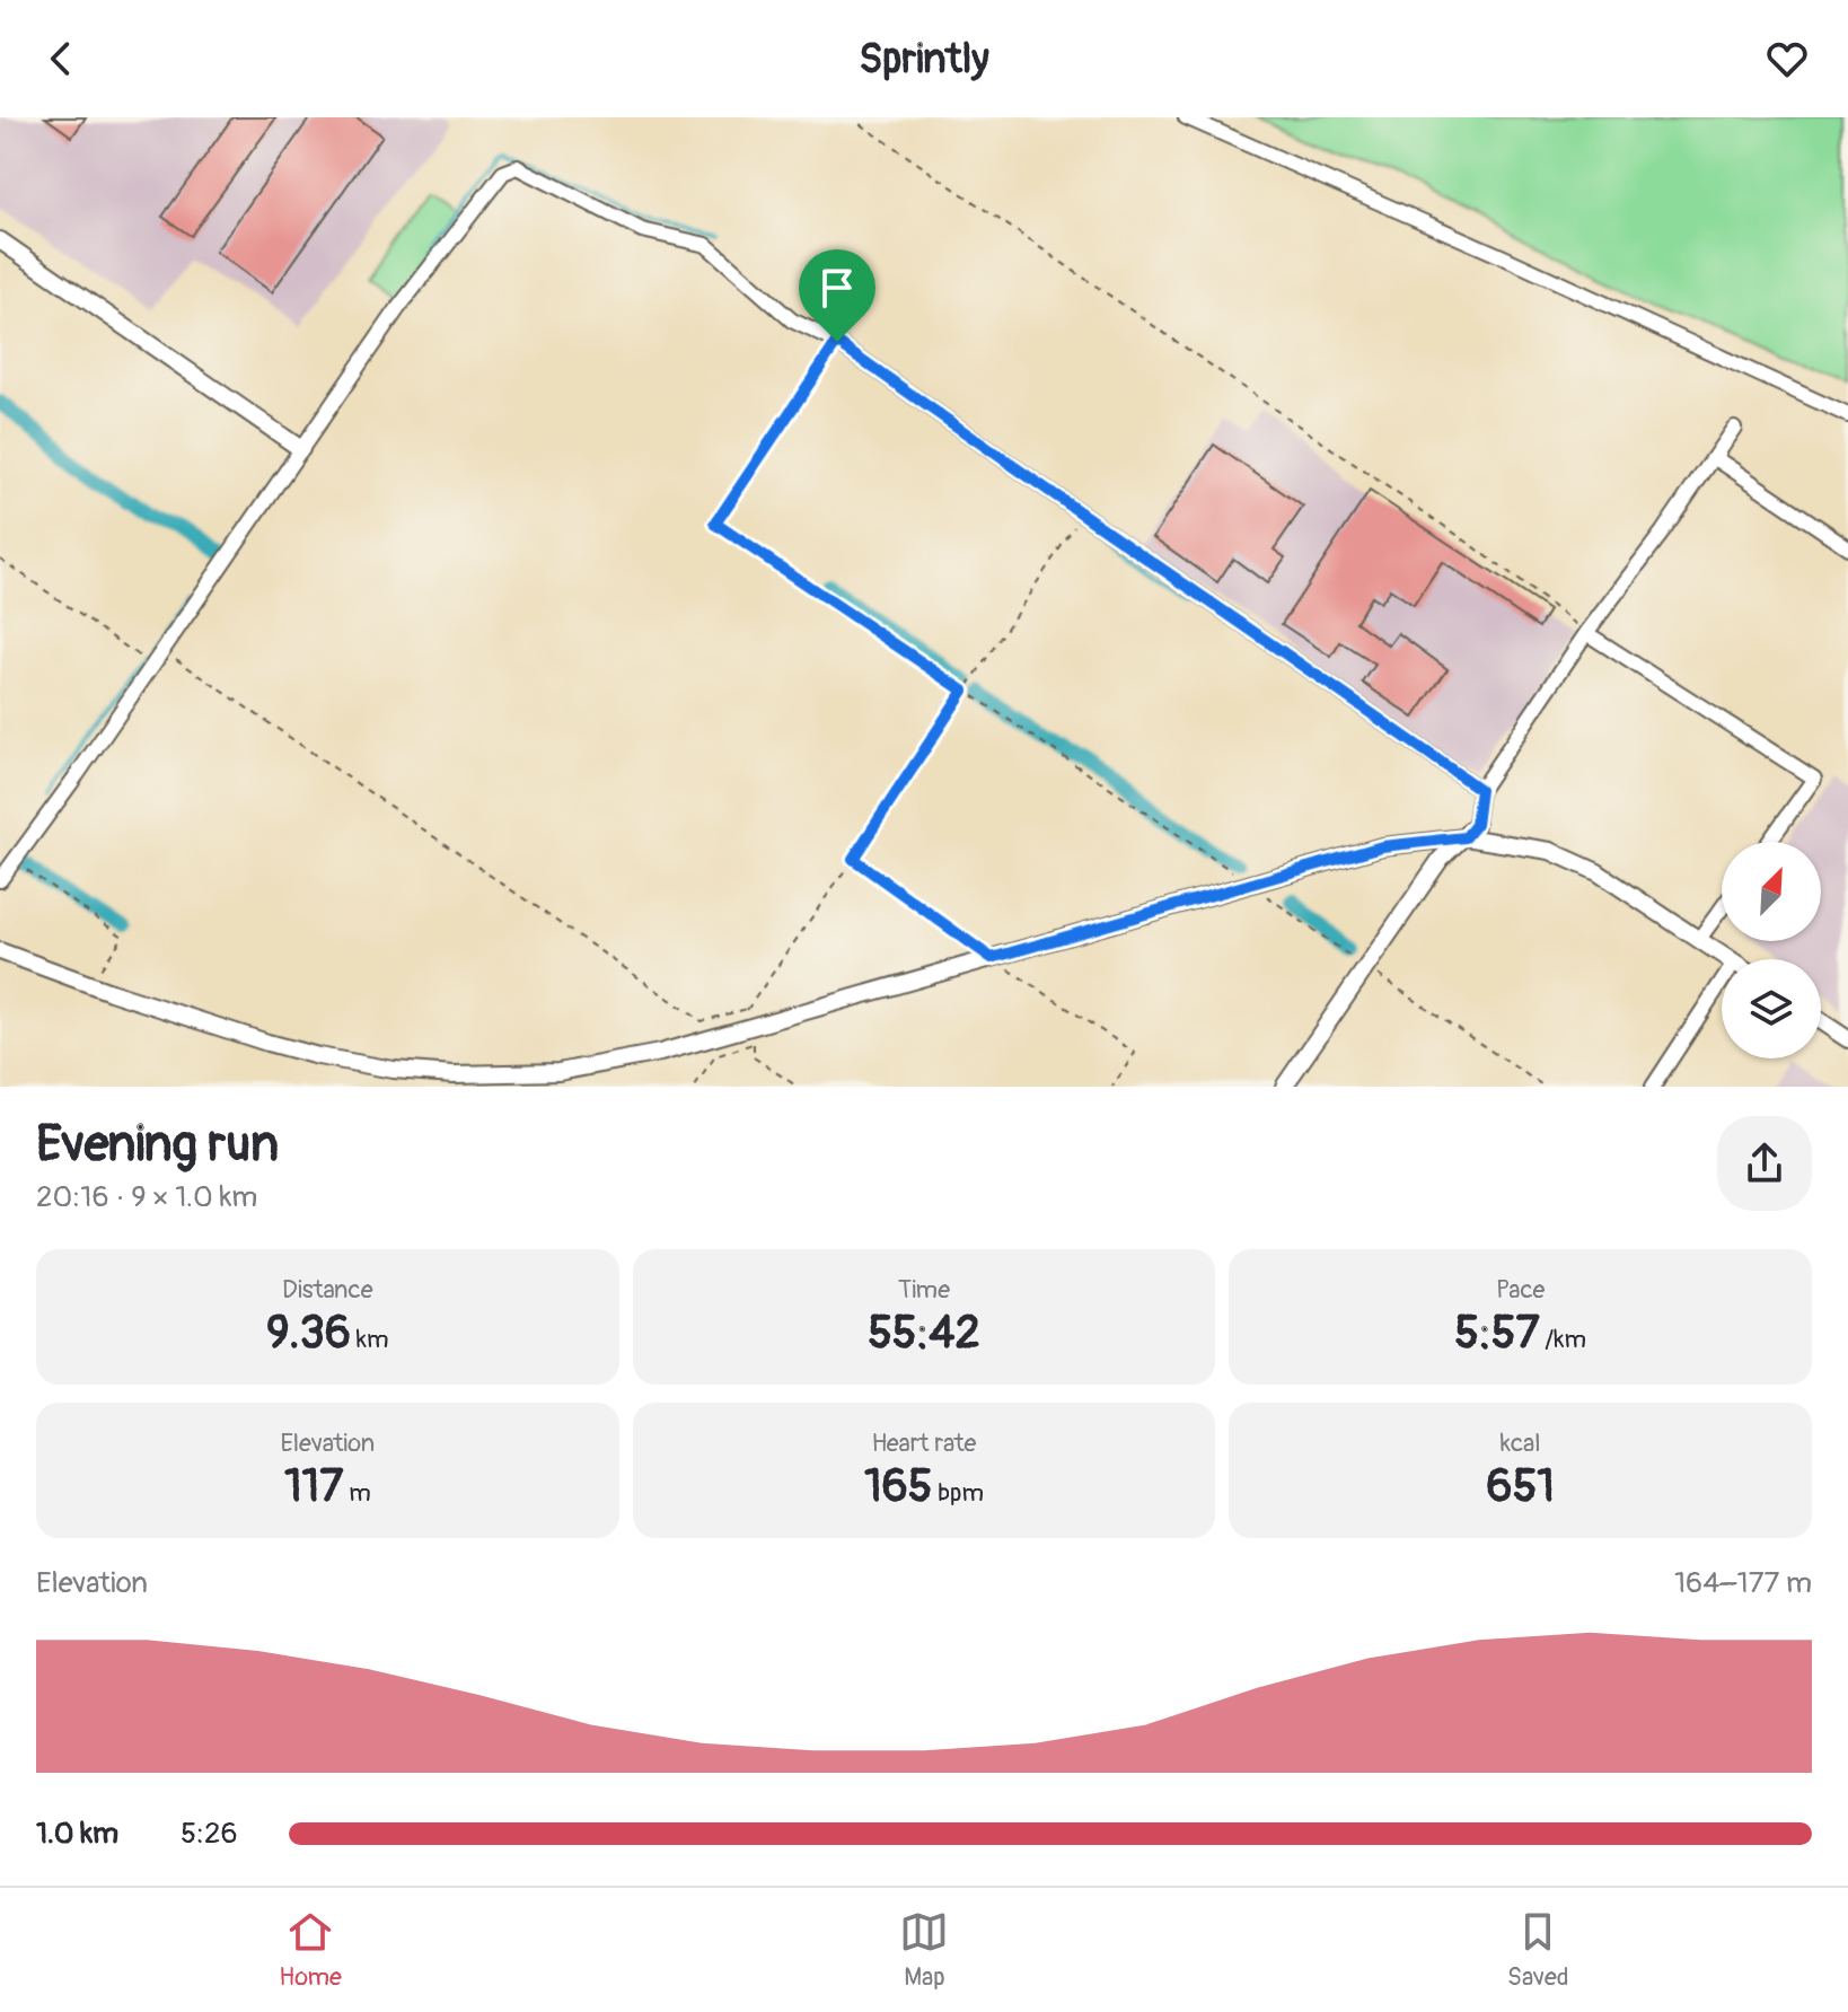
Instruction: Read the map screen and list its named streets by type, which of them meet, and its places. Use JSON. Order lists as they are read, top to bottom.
{
  "north": "top right",
  "page": {
    "header": "Sprintly",
    "heading": ["Evening run", "20:16 · 9 × 1.0 km"],
    "stats": [
      ["Distance", "9.36 km"],
      ["Time", "55:42"],
      ["Pace", "5:57 /km"],
      ["Elevation", "117 m"],
      ["Heart rate", "165 bpm"],
      ["kcal", "651"]
    ],
    "chart": ["Elevation", "164–177 m"],
    "list": [
      {
        "name": "1.0 km",
        "note": "5:26"
      }
    ],
    "tabs": ["Home", "Map", "Saved"]
  }
}
